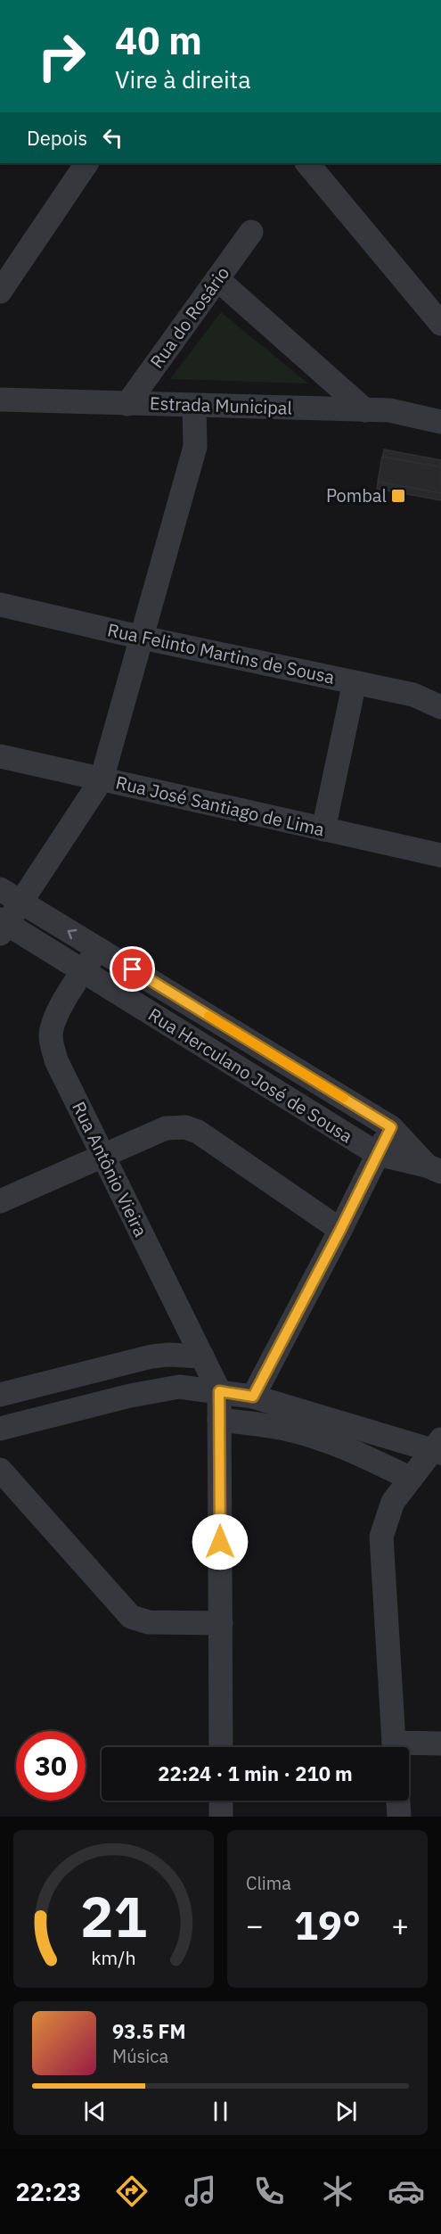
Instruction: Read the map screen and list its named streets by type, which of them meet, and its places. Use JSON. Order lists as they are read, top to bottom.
{
  "streets": {
    "street": [
      "Rua do Rosário",
      "Estrada Municipal",
      "Rua Felinto Martins de Sousa",
      "Rua José Santiago de Lima",
      "Rua Herculano José de Sousa",
      "Rua Antônio Vieira"
    ]
  },
  "crossings": [
    ["Rua do Rosário", "Estrada Municipal"],
    ["Rua Herculano José de Sousa", "Rua Antônio Vieira"]
  ],
  "places": {
    "transit": ["Pombal"]
  },
  "page": {
    "turn": ["40 m", "Vire à direita"],
    "then": "Depois",
    "limit": "30",
    "trip": "22:24 · 1 min · 210 m",
    "tile": "Clima",
    "heat": ["−", "19°", "+"],
    "song": ["93.5 FM", "Música"],
    "tabs": "22:23",
    "gauge": ["21", "km/h"]
  }
}
